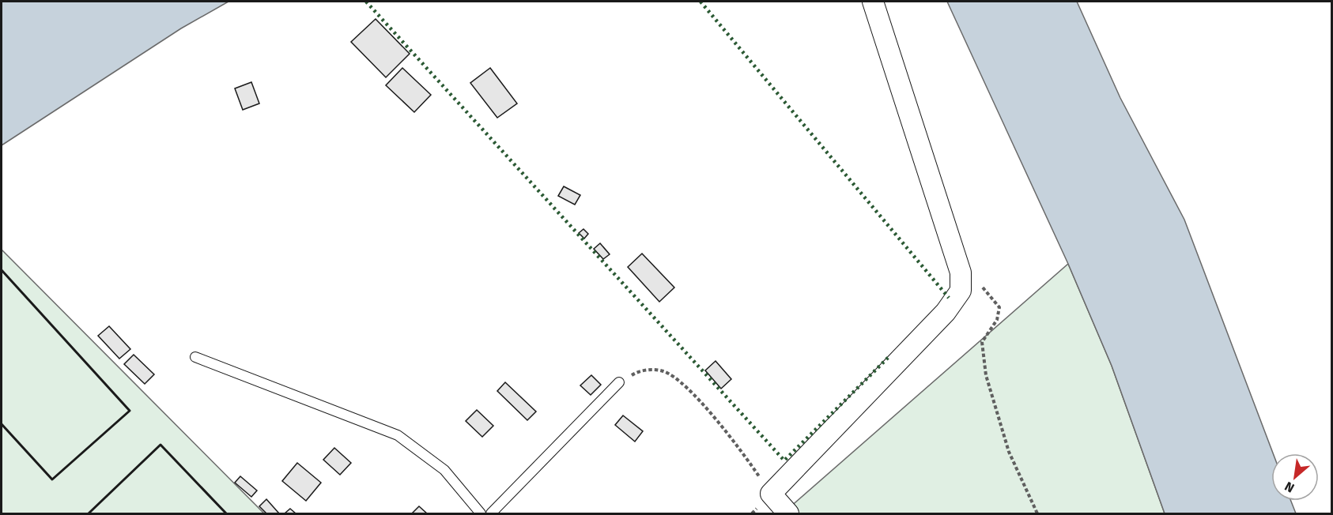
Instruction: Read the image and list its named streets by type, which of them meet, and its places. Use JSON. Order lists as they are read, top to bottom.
{
  "north": "bottom left"
}
